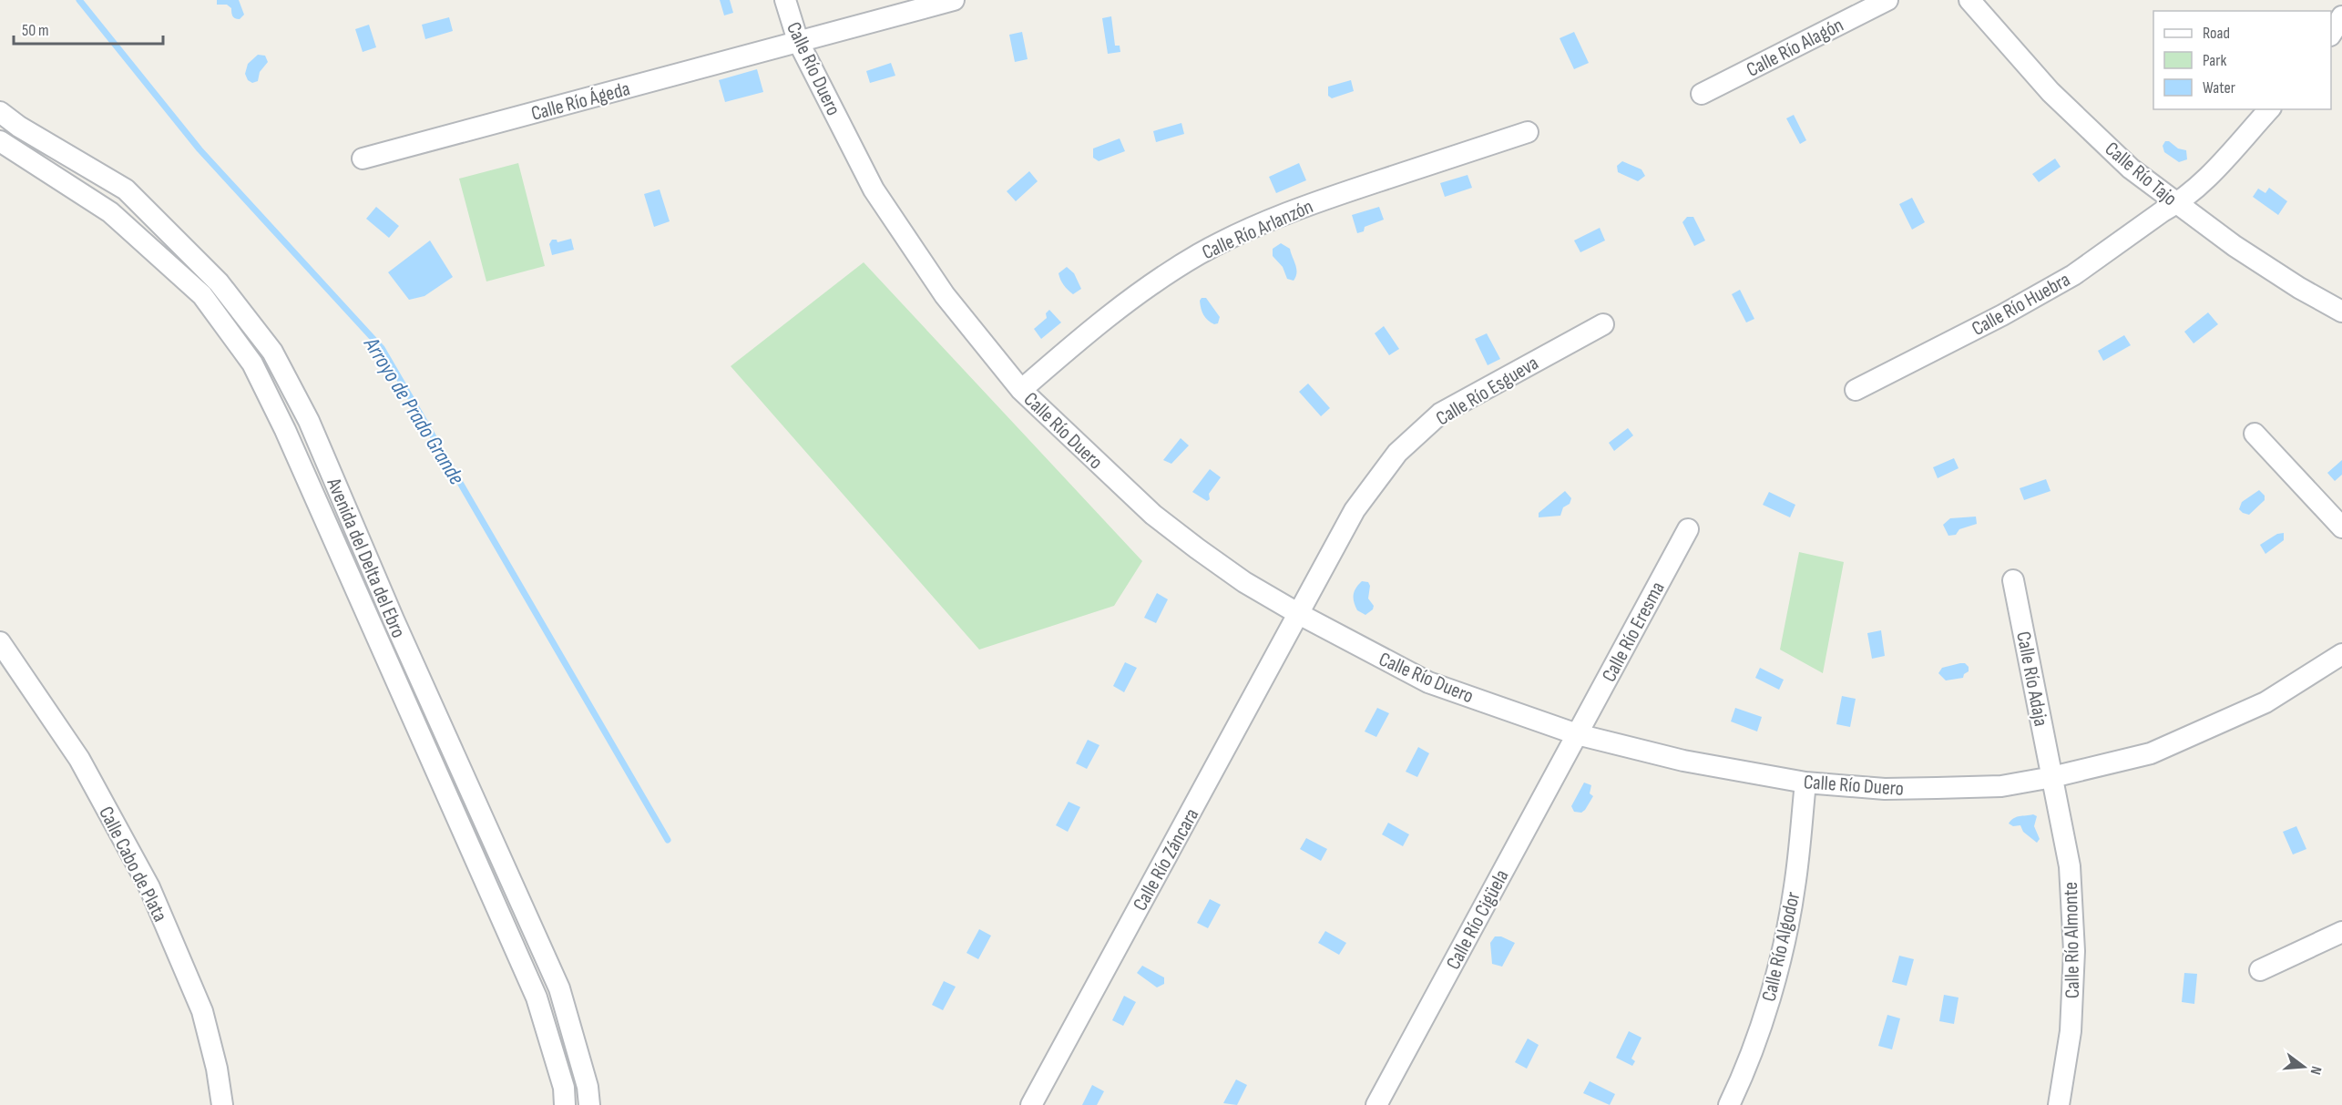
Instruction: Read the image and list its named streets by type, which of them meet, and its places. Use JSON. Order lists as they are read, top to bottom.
{
  "streets": {
    "street": [
      "Calle Río Alagón",
      "Calle Río Duero",
      "Calle Río Ágeda",
      "Calle Río Tajo",
      "Calle Río Arlanzón",
      "Calle Río Huebra",
      "Calle Río Esgueva",
      "Avenida del Delta del Ebro",
      "Calle Río Eresma",
      "Calle Río Adaja",
      "Calle Río Záncara",
      "Calle Cabo de Plata",
      "Calle Río Cigüela",
      "Calle Río Almonte",
      "Calle Río Algodor"
    ]
  },
  "crossings": [
    ["Calle Río Duero", "Calle Río Ágeda"],
    ["Calle Río Duero", "Calle Río Arlanzón"],
    ["Calle Río Duero", "Calle Río Esgueva"],
    ["Calle Río Duero", "Calle Río Eresma"],
    ["Calle Río Duero", "Calle Río Adaja"],
    ["Calle Río Duero", "Calle Río Záncara"],
    ["Calle Río Duero", "Calle Río Cigüela"],
    ["Calle Río Duero", "Calle Río Almonte"],
    ["Calle Río Duero", "Calle Río Algodor"],
    ["Calle Río Tajo", "Calle Río Huebra"],
    ["Calle Río Esgueva", "Calle Río Záncara"],
    ["Calle Río Eresma", "Calle Río Cigüela"],
    ["Calle Río Adaja", "Calle Río Almonte"]
  ],
  "water": ["Arroyo de Prado Grande"],
  "legend": ["Road", "Park", "Water"],
  "scale_bar": "50 m",
  "north": "right"
}
